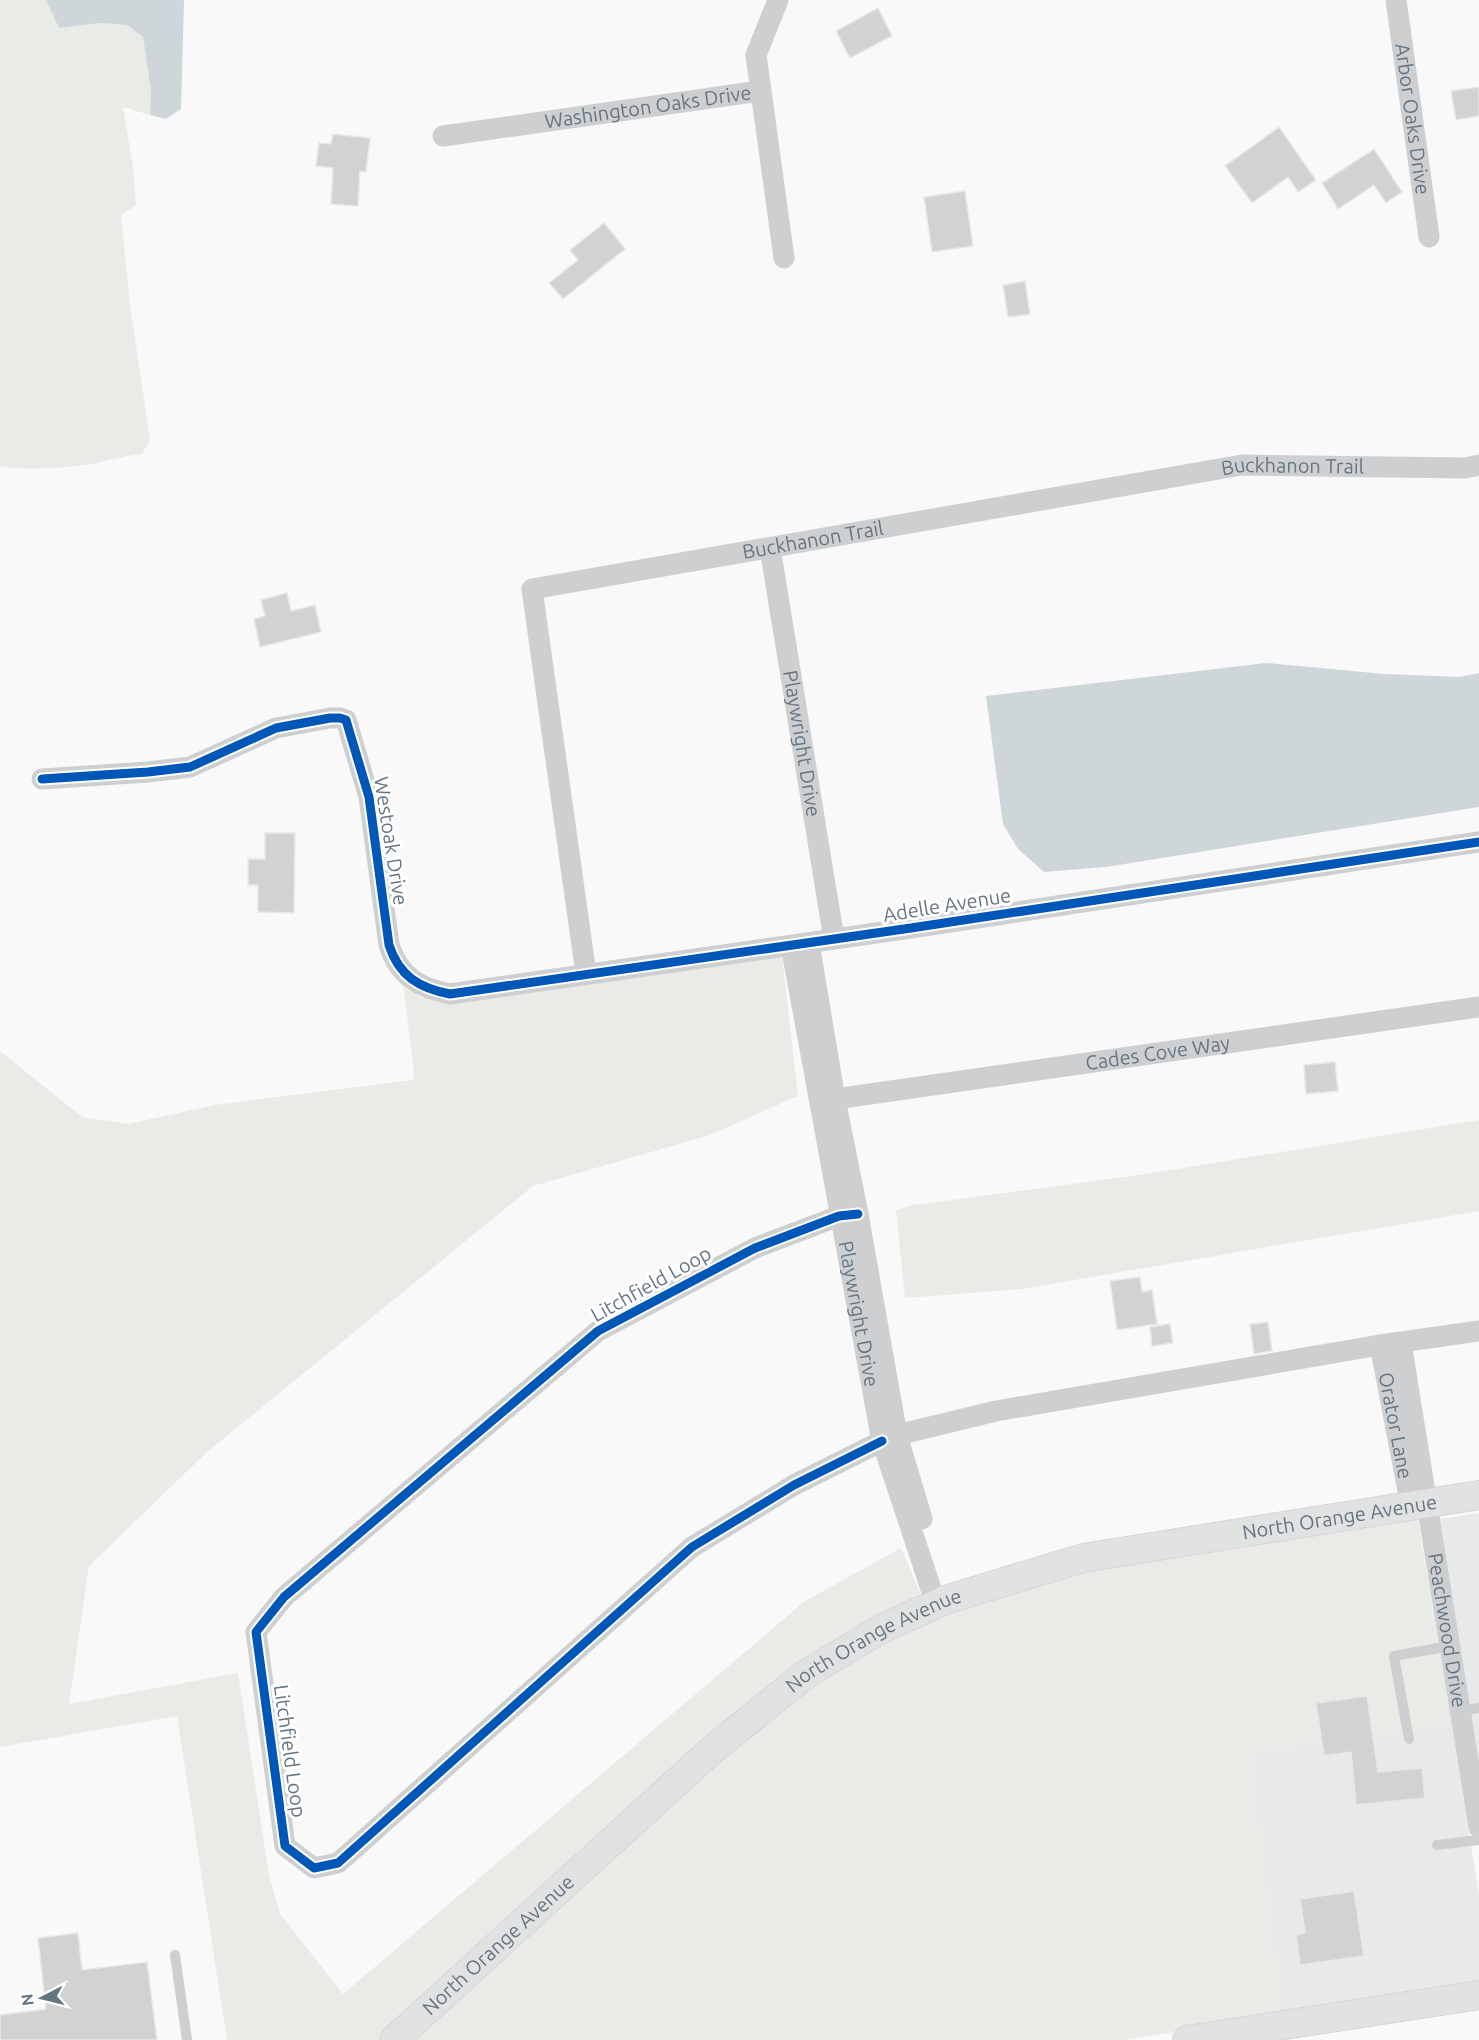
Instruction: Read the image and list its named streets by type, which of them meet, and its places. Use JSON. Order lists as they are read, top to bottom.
{
  "streets": {
    "street": [
      "Washington Oaks Drive",
      "Arbor Oaks Drive",
      "Buckhanon Trail",
      "Playwright Drive",
      "Westoak Drive",
      "Adelle Avenue",
      "Cades Cove Way",
      "Litchfield Loop",
      "Orator Lane",
      "North Orange Avenue",
      "Peachwood Drive"
    ]
  },
  "crossings": [
    ["Buckhanon Trail", "Playwright Drive"],
    ["Buckhanon Trail", "Adelle Avenue"],
    ["Playwright Drive", "Adelle Avenue"],
    ["Playwright Drive", "Cades Cove Way"],
    ["Playwright Drive", "Litchfield Loop"],
    ["Playwright Drive", "North Orange Avenue"],
    ["Westoak Drive", "Adelle Avenue"],
    ["Orator Lane", "North Orange Avenue"],
    ["Orator Lane", "Peachwood Drive"],
    ["North Orange Avenue", "Peachwood Drive"]
  ],
  "north": "left"
}
